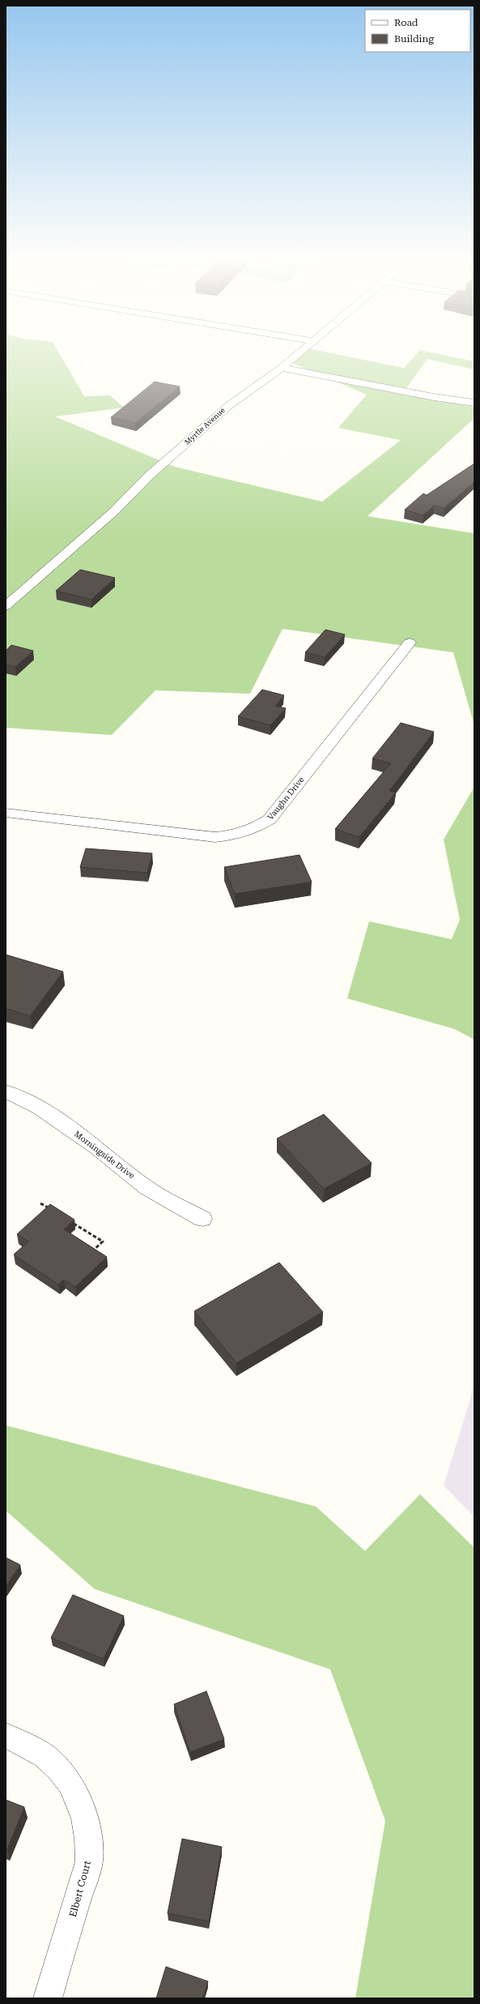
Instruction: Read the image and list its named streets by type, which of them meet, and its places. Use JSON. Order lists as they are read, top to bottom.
{
  "streets": {
    "street": [
      "Myrtle Avenue",
      "Vaughn Drive",
      "Morningside Drive",
      "Elbert Court"
    ]
  },
  "legend": ["Road", "Building"]
}
